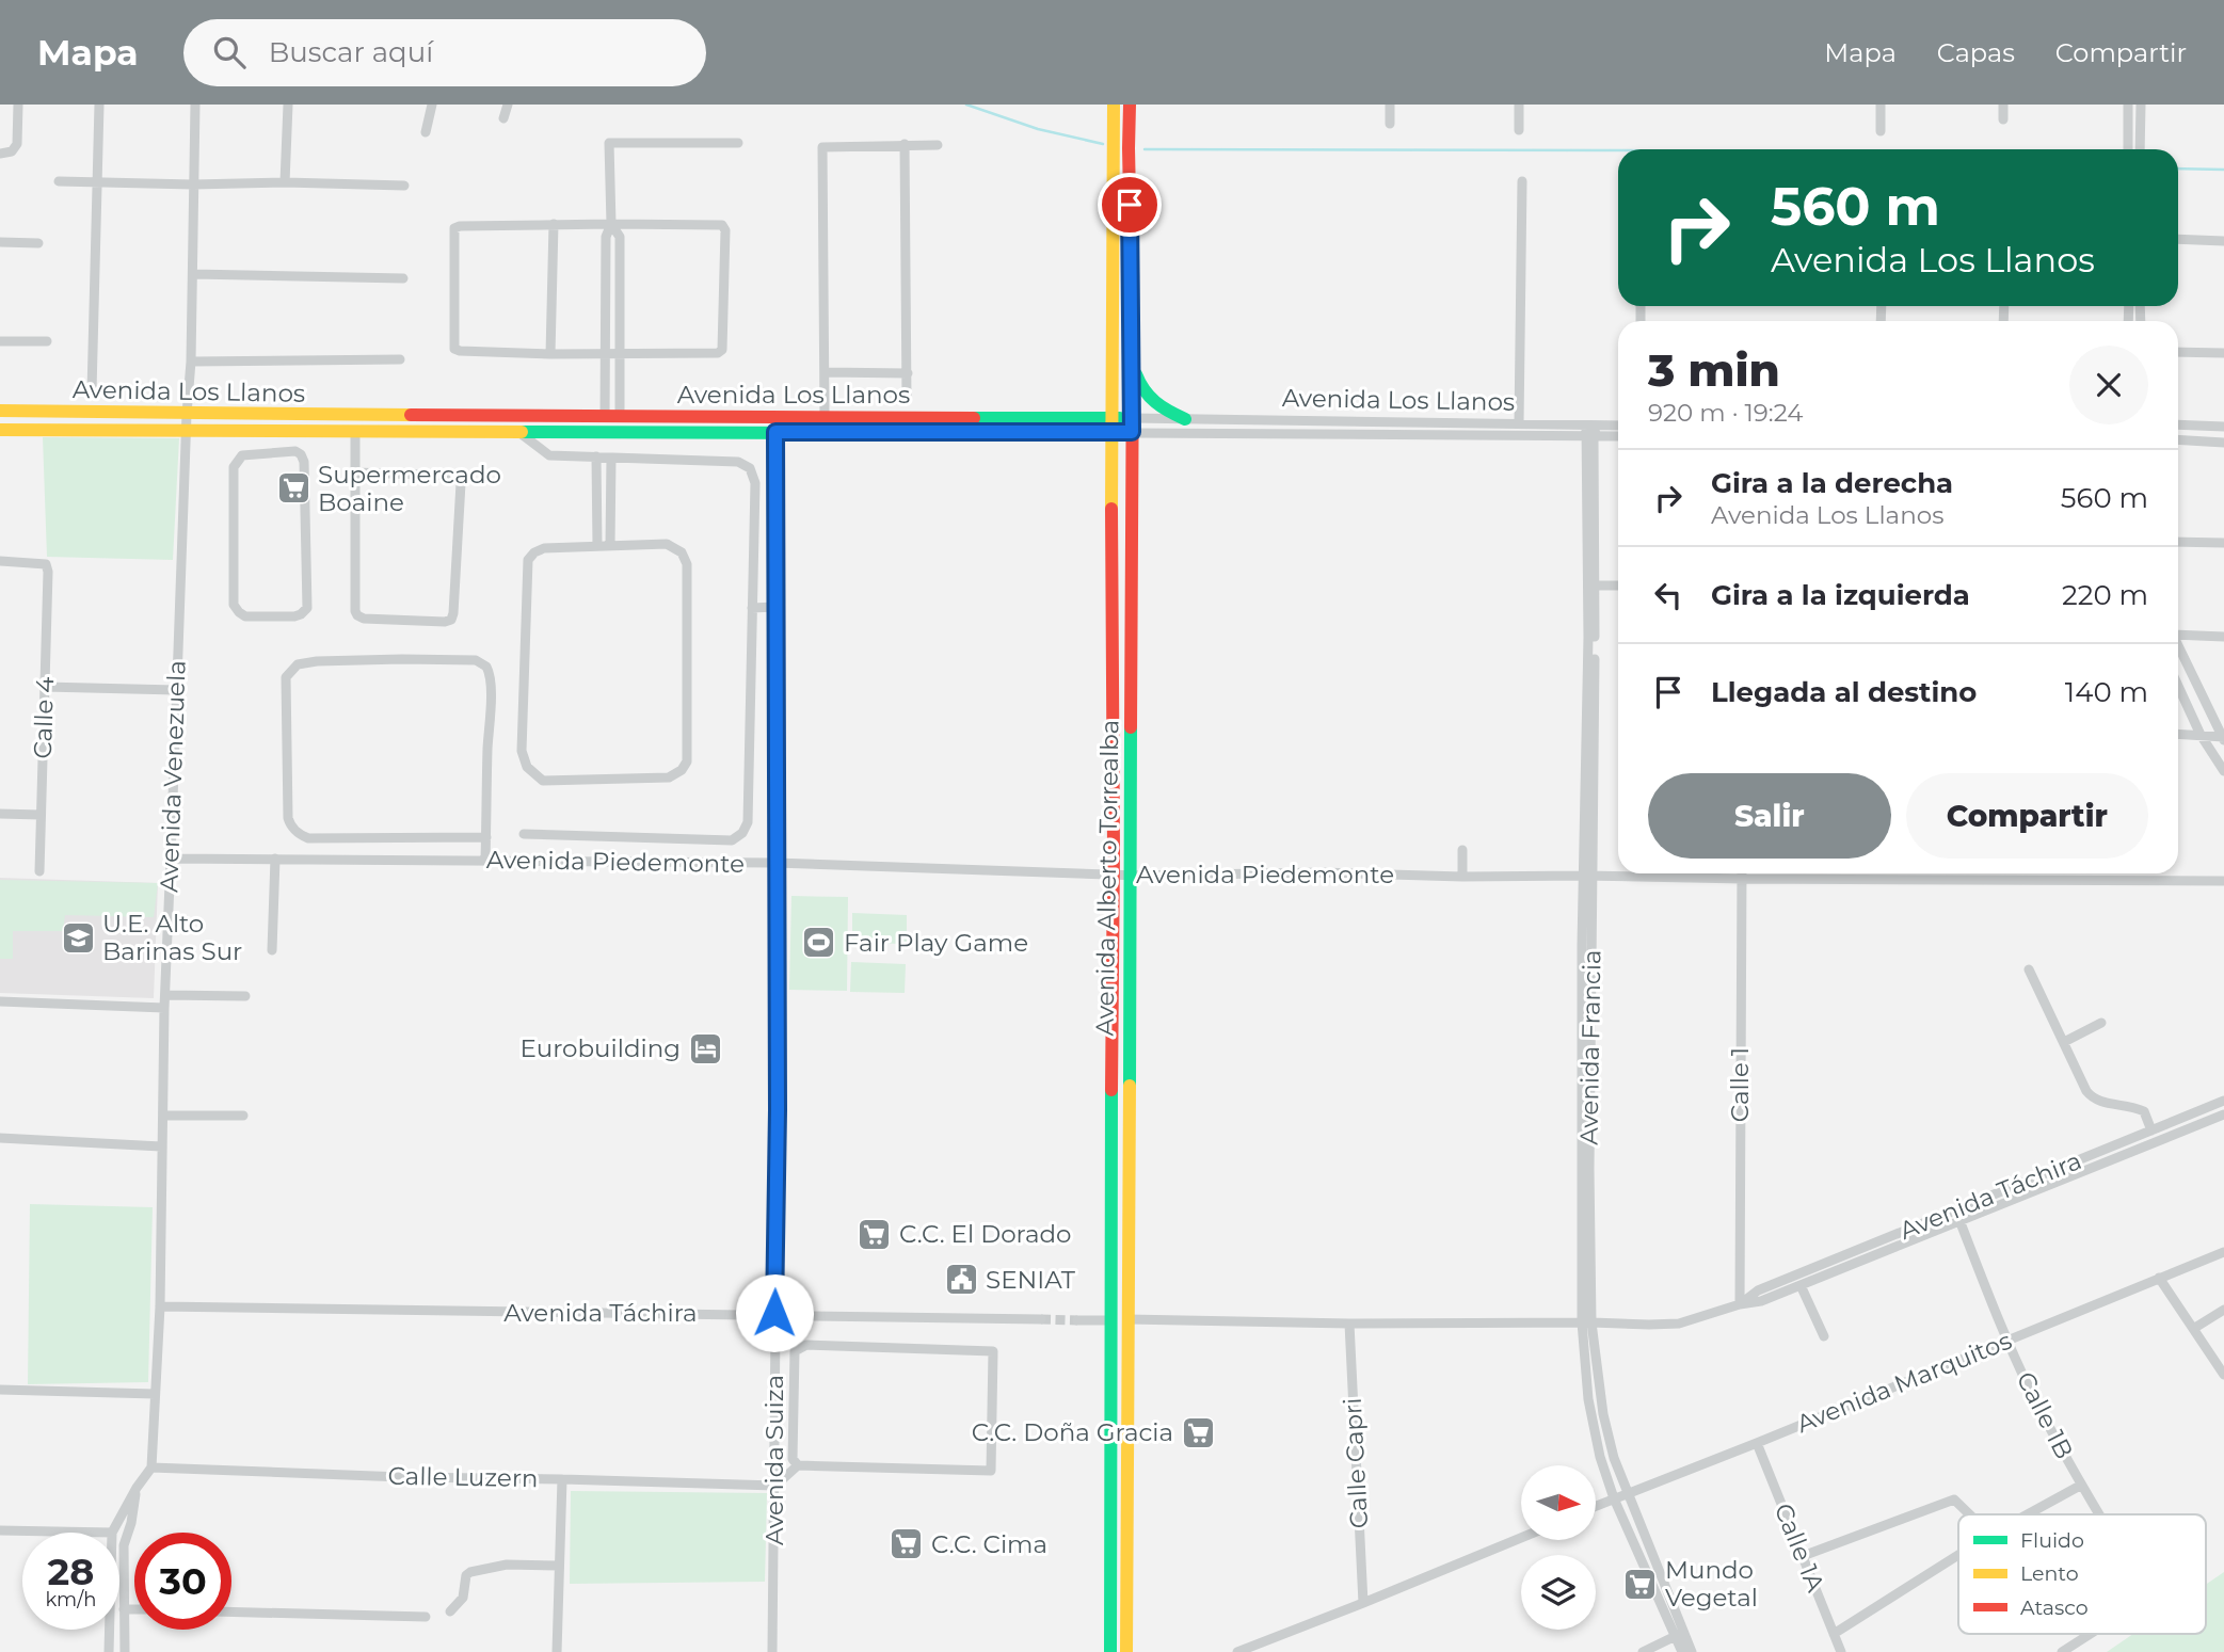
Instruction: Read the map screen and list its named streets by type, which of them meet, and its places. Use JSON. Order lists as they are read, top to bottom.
{
  "streets": {
    "main road": ["Avenida Los Llanos", "Avenida Alberto Torrealba"],
    "street": [
      "Calle 4",
      "Avenida Venezuela",
      "Avenida Piedemonte",
      "Avenida Francia",
      "Calle 1",
      "Avenida Táchira",
      "Avenida Marquitos",
      "Calle 1B",
      "Avenida Suiza",
      "Calle Capri",
      "Calle Luzern",
      "Calle 1A"
    ]
  },
  "crossings": [
    ["Avenida Los Llanos", "Avenida Venezuela"],
    ["Avenida Los Llanos", "Avenida Alberto Torrealba"],
    ["Avenida Los Llanos", "Avenida Francia"],
    ["Avenida Los Llanos", "Avenida Suiza"],
    ["Avenida Venezuela", "Avenida Piedemonte"],
    ["Avenida Venezuela", "Avenida Táchira"],
    ["Avenida Venezuela", "Calle Luzern"],
    ["Avenida Piedemonte", "Avenida Alberto Torrealba"],
    ["Avenida Piedemonte", "Avenida Francia"],
    ["Avenida Piedemonte", "Calle 1"],
    ["Avenida Piedemonte", "Avenida Suiza"],
    ["Avenida Francia", "Avenida Marquitos"],
    ["Avenida Táchira", "Avenida Suiza"],
    ["Avenida Marquitos", "Calle 1B"],
    ["Avenida Marquitos", "Calle 1A"],
    ["Avenida Suiza", "Calle Luzern"]
  ],
  "places": {
    "supermarket": [
      "Supermercado Boaine",
      "C.C. El Dorado",
      "C.C. Doña Gracia",
      "C.C. Cima",
      "Mundo Vegetal"
    ],
    "school or university": ["U.E. Alto Barinas Sur"],
    "sports": ["Fair Play Game"],
    "hotel": ["Eurobuilding"],
    "public building": ["SENIAT"]
  },
  "legend": ["Fluido", "Lento", "Atasco"],
  "north": "right",
  "page": {
    "header": "Mapa",
    "search": "Buscar aquí",
    "nav": ["Mapa", "Capas", "Compartir"],
    "turn": ["560 m", "Avenida Los Llanos"],
    "heading": ["3 min", "920 m · 19:24"],
    "list": [
      {
        "name": "Gira a la derecha",
        "note": "Avenida Los Llanos",
        "value": "560 m"
      },
      {
        "name": "Gira a la izquierda",
        "value": "220 m"
      },
      {
        "name": "Llegada al destino",
        "value": "140 m"
      }
    ],
    "buttons": ["Salir", "Compartir"],
    "speed": "28 km/h",
    "limit": "30"
  }
}
